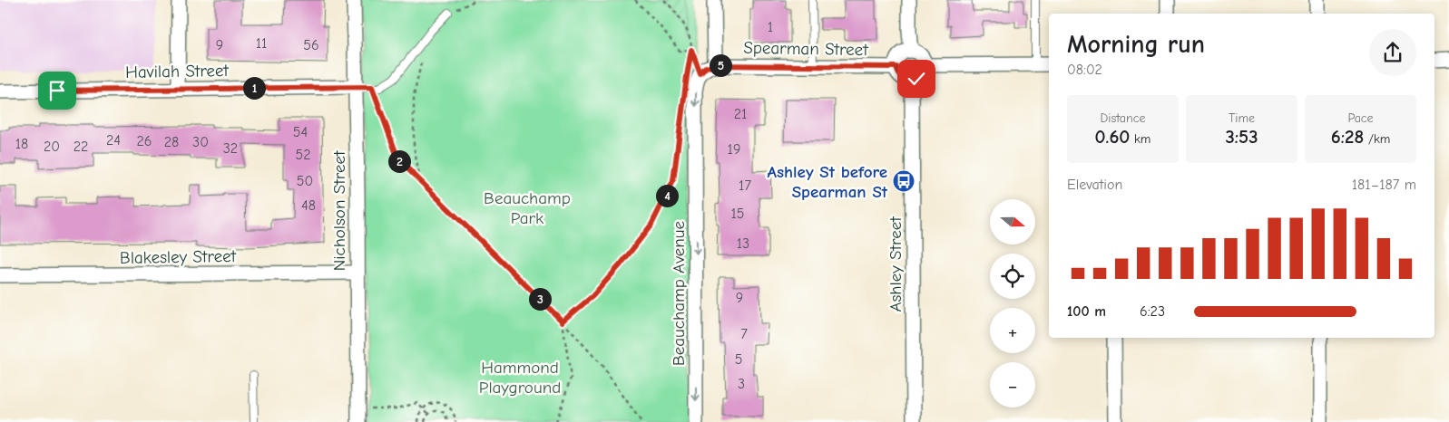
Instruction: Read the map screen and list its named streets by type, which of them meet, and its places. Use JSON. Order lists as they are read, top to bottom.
{
  "streets": {
    "street": [
      "Spearman Street",
      "Havilah Street",
      "Nicholson Street",
      "Blakesley Street",
      "Ashley Street",
      "Beauchamp Avenue"
    ]
  },
  "crossings": [
    ["Spearman Street", "Ashley Street"],
    ["Havilah Street", "Nicholson Street"],
    ["Nicholson Street", "Blakesley Street"]
  ],
  "one_way": ["Beauchamp Avenue"],
  "parks": ["Beauchamp Park", "Hammond Playground"],
  "places": {
    "bus stop": ["Ashley St before Spearman St"]
  },
  "house_numbers": [
    "1",
    "11",
    "9",
    "56",
    "21",
    "54",
    "24",
    "26",
    "28",
    "30",
    "18",
    "20",
    "22",
    "32",
    "19",
    "52",
    "50",
    "17",
    "48",
    "15",
    "13",
    "9",
    "7",
    "5",
    "3"
  ],
  "north": "right",
  "page": {
    "heading": ["Morning run", "08:02"],
    "pins": [
      "5",
      "1",
      "2",
      "4",
      "3"
    ],
    "stats": [
      ["Distance", "0.60 km"],
      ["Time", "3:53"],
      ["Pace", "6:28 /km"]
    ],
    "chart": ["Elevation", "181–187 m"],
    "map_buttons": ["+", "−"],
    "list": [
      {
        "name": "100 m",
        "note": "6:23"
      }
    ]
  }
}
